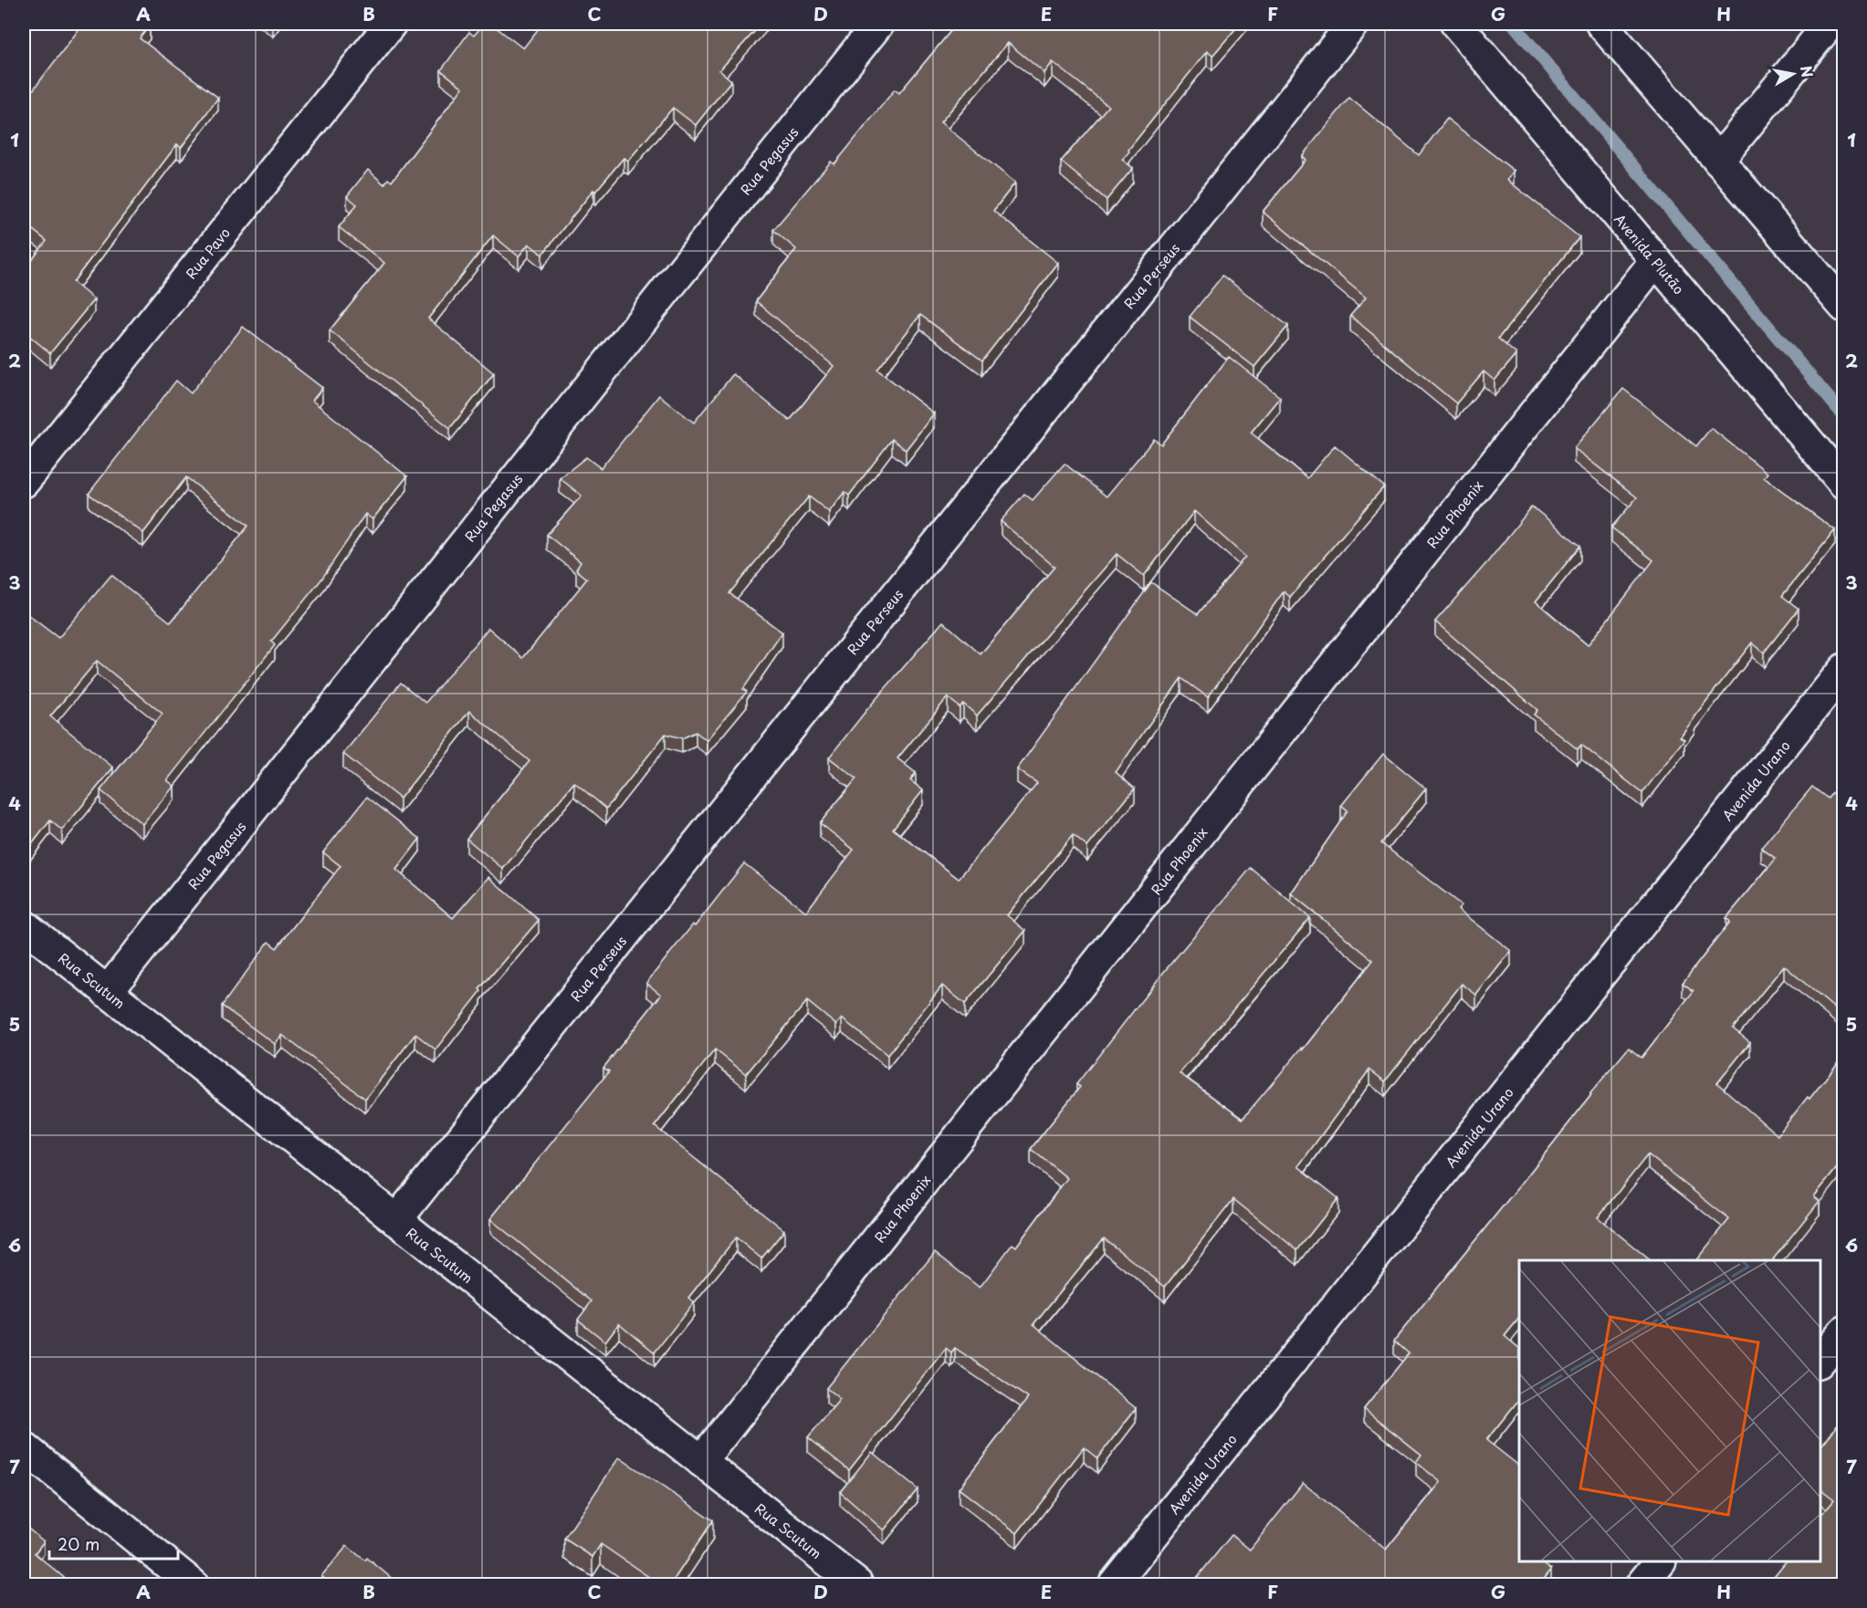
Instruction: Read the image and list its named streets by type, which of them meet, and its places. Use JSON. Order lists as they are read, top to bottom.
{
  "streets": {
    "street": [
      "Rua Pegasus",
      "Rua Pavo",
      "Avenida Plutão",
      "Rua Perseus",
      "Rua Phoenix",
      "Avenida Urano",
      "Rua Scutum"
    ]
  },
  "crossings": [
    ["Rua Pegasus", "Rua Scutum"],
    ["Avenida Plutão", "Rua Phoenix"],
    ["Rua Perseus", "Rua Scutum"],
    ["Rua Phoenix", "Rua Scutum"]
  ],
  "scale_bar": "20 m",
  "north": "right",
  "grid": {
    "columns": [
      "A",
      "B",
      "C",
      "D",
      "E",
      "F",
      "G",
      "H"
    ],
    "rows": [
      "1",
      "2",
      "3",
      "4",
      "5",
      "6",
      "7"
    ]
  }
}
